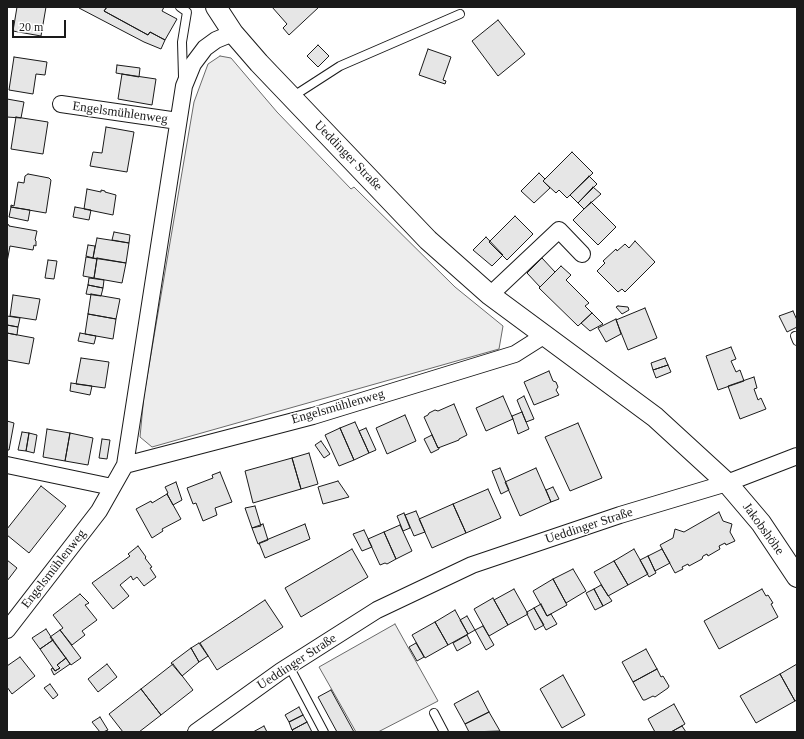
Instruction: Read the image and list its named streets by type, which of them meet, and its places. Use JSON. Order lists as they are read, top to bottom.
{
  "streets": {
    "street": ["Engelsmühlenweg", "Ueddinger Straße", "Jakobshöhe"]
  },
  "crossings": [
    ["Engelsmühlenweg", "Ueddinger Straße"],
    ["Ueddinger Straße", "Jakobshöhe"]
  ],
  "scale_bar": "20 m"
}
